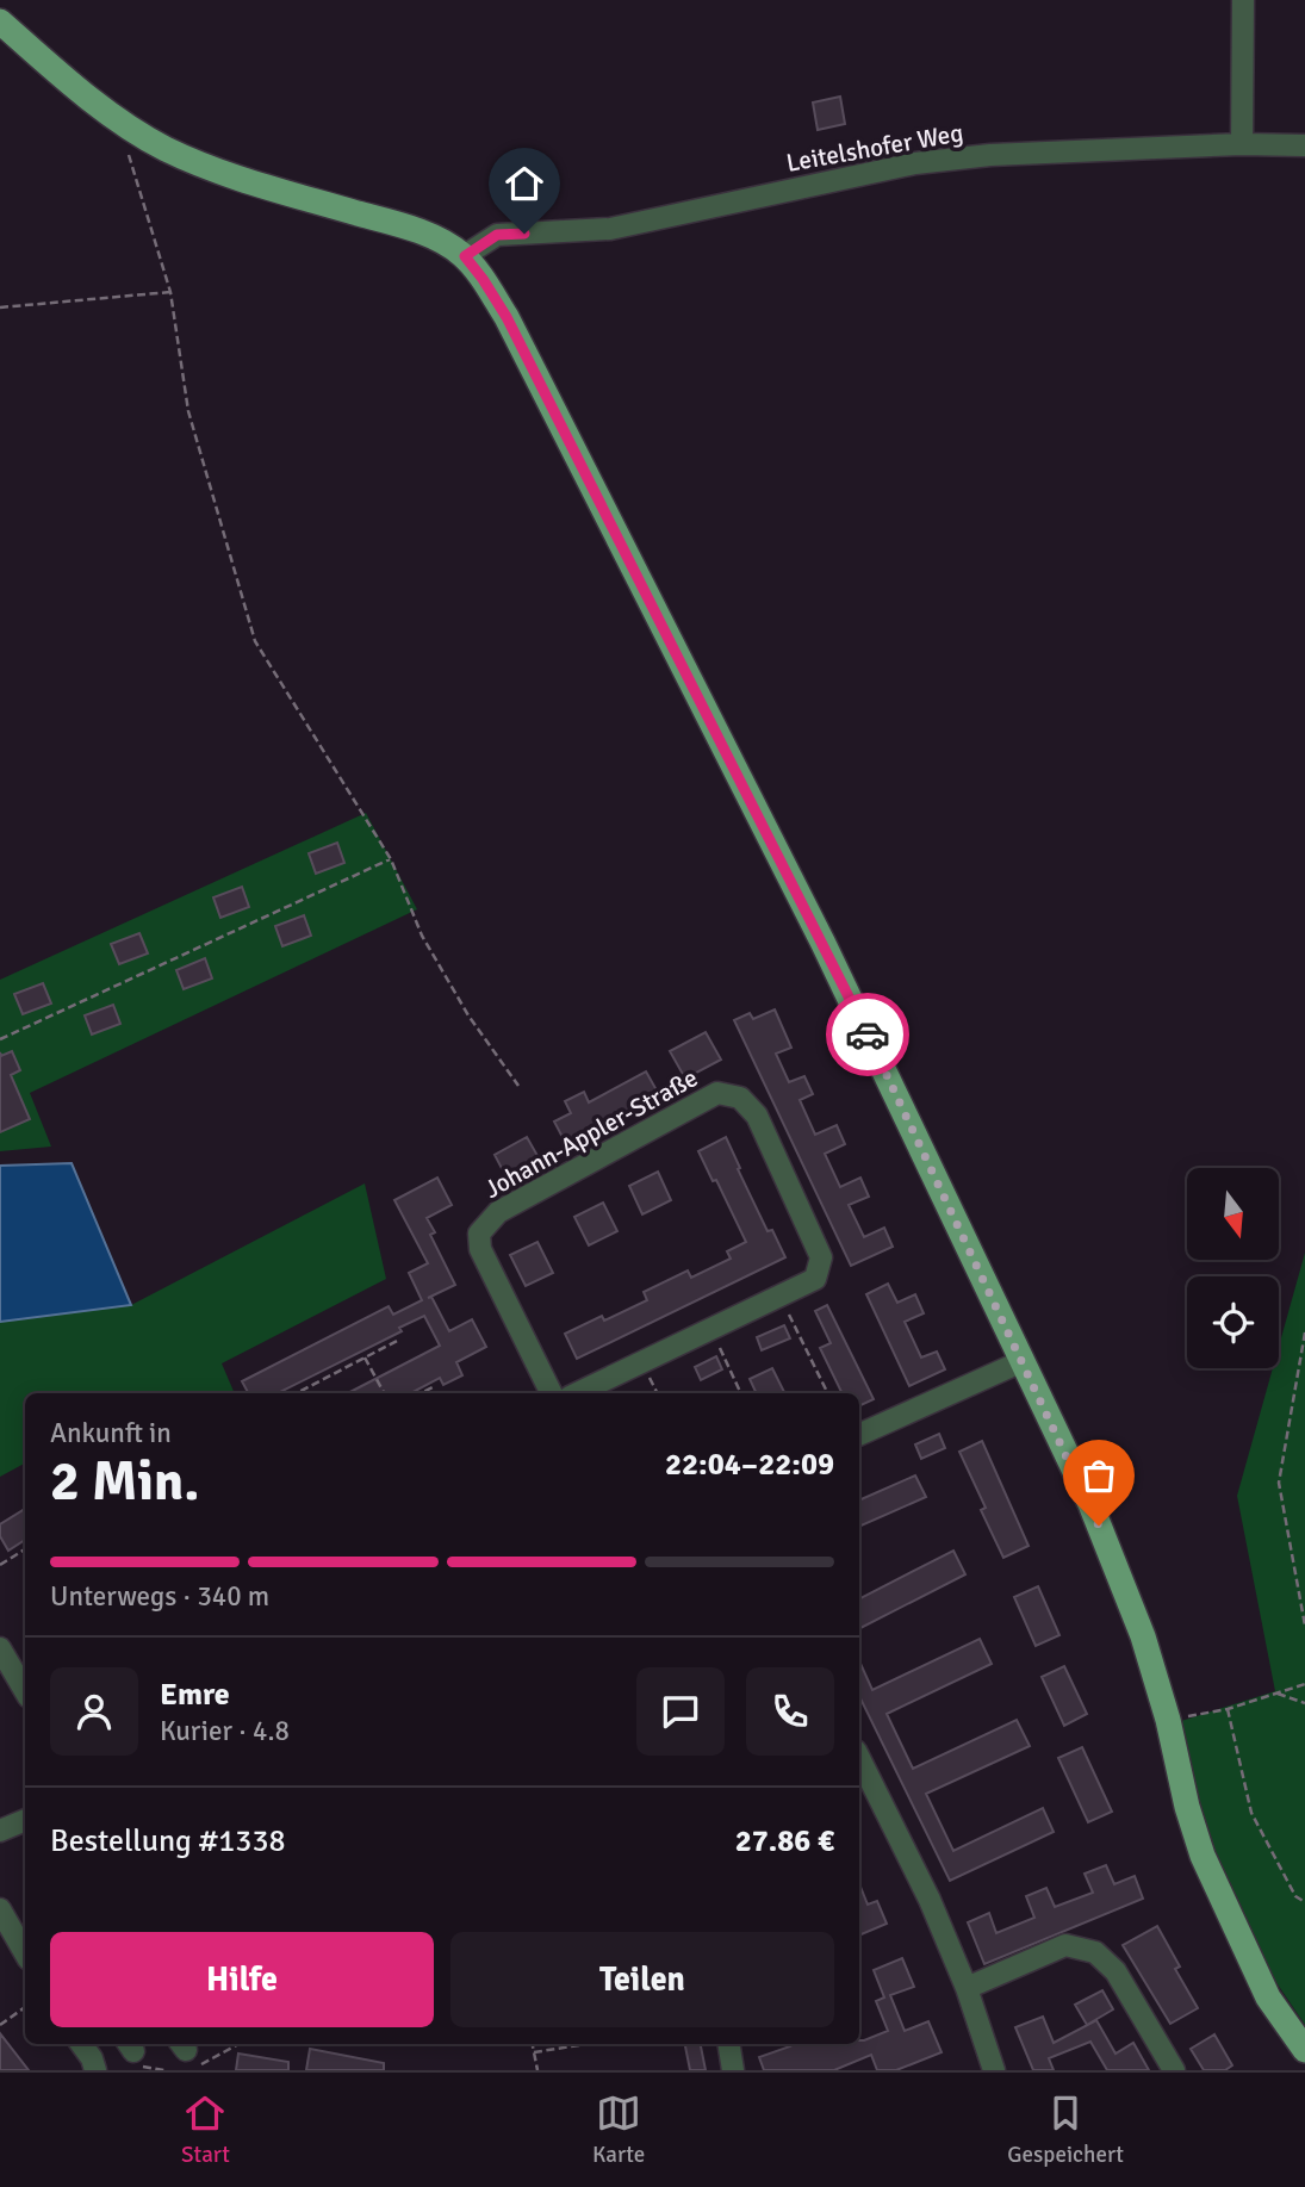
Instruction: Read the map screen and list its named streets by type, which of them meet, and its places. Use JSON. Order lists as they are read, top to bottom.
{
  "streets": {
    "street": ["Leitelshofer Weg", "Johann-Appler-Straße"]
  },
  "north": "bottom",
  "page": {
    "heading": ["2 Min.", "Ankunft in", "22:04–22:09"],
    "panel": [
      "Emre",
      "Kurier · 4.8",
      "Bestellung #1338",
      "27.86 €"
    ],
    "bar": "Unterwegs · 340 m",
    "buttons": ["Hilfe", "Teilen"],
    "tabs": ["Start", "Karte", "Gespeichert"]
  }
}
